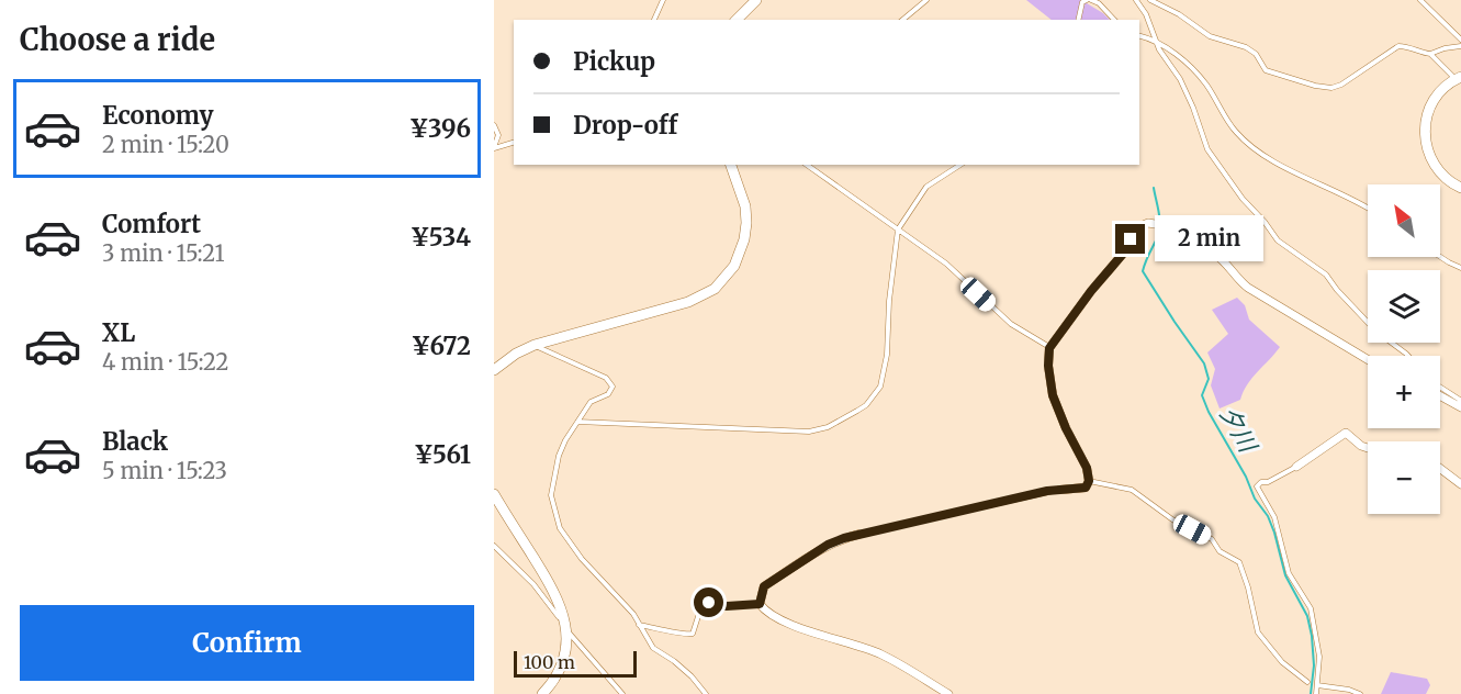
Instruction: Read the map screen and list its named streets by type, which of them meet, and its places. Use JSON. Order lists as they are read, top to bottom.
{
  "water": ["夕川"],
  "scale_bar": "100 m",
  "north": "top left",
  "page": {
    "heading": "Choose a ride",
    "banner": ["Pickup", "Drop-off"],
    "list": [
      {
        "name": "Economy",
        "note": "2 min · 15:20",
        "value": "¥396"
      },
      {
        "name": "Comfort",
        "note": "3 min · 15:21",
        "value": "¥534"
      },
      {
        "name": "XL",
        "note": "4 min · 15:22",
        "value": "¥672"
      },
      {
        "name": "Black",
        "note": "5 min · 15:23",
        "value": "¥561"
      }
    ],
    "map_buttons": ["+", "−"],
    "bubble": "2 min",
    "buttons": "Confirm",
    "scale": "100 m"
  }
}
